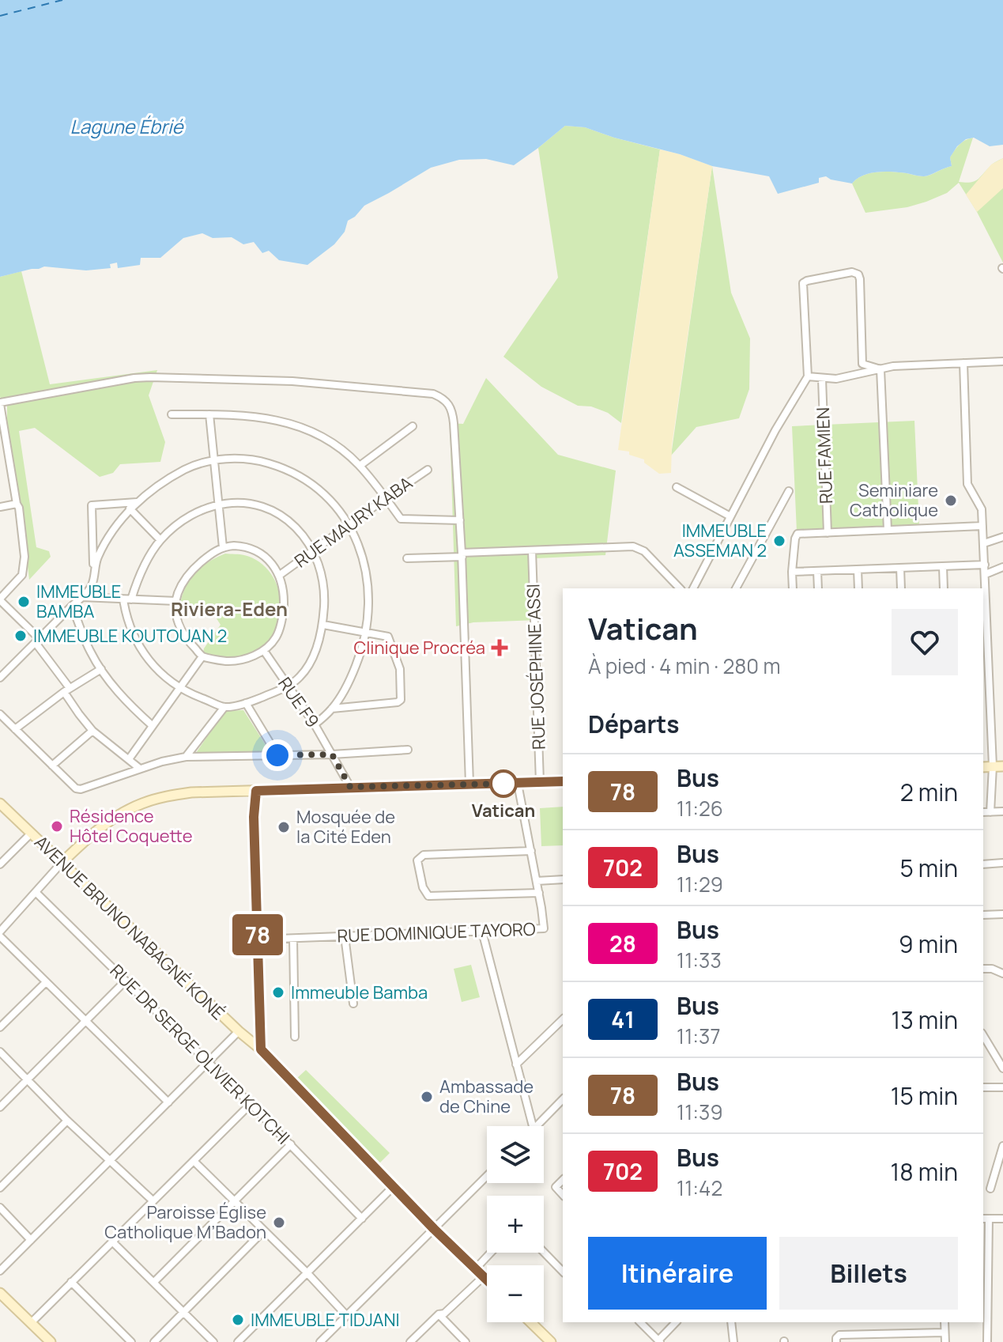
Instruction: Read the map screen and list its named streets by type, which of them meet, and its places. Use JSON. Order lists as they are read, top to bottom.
{
  "streets": {
    "main road": ["AVENUE BRUNO NABAGNÉ KONÉ"],
    "street": [
      "RUE FAMIEN",
      "RUE MAURY KABA",
      "RUE JOSÉPHINE ASSI",
      "RUE F9",
      "RUE DOMINIQUE TAYORO",
      "RUE DR SERGE OLIVIER KOTCHI"
    ]
  },
  "crossings": [
    ["RUE MAURY KABA", "RUE F9"]
  ],
  "districts": ["Riviera-Eden"],
  "water": ["Lagune Ébrié"],
  "places": {
    "other": [
      "Seminiare Catholique",
      "IMMEUBLE ASSEMAN 2",
      "IMMEUBLE BAMBA",
      "IMMEUBLE KOUTOUAN 2",
      "Vatican",
      "Résidence Hôtel Coquette",
      "Mosquée de la Cité Eden",
      "Immeuble Bamba",
      "Ambassade de Chine",
      "Paroisse Église Catholique M’Badon",
      "IMMEUBLE TIDJANI"
    ],
    "health": ["Clinique Procréa"]
  },
  "lines": ["bus line 78"],
  "page": {
    "on_map": "78",
    "heading": [
      ["Vatican", "À pied · 4 min · 280 m"],
      "Départs"
    ],
    "list": [
      {
        "mark": "78",
        "name": "Bus",
        "note": "11:26",
        "value": "2 min"
      },
      {
        "mark": "702",
        "name": "Bus",
        "note": "11:29",
        "value": "5 min"
      },
      {
        "mark": "28",
        "name": "Bus",
        "note": "11:33",
        "value": "9 min"
      },
      {
        "mark": "41",
        "name": "Bus",
        "note": "11:37",
        "value": "13 min"
      },
      {
        "mark": "78",
        "name": "Bus",
        "note": "11:39",
        "value": "15 min"
      },
      {
        "mark": "702",
        "name": "Bus",
        "note": "11:42",
        "value": "18 min"
      }
    ],
    "map_buttons": ["+", "−"],
    "buttons": ["Itinéraire", "Billets"]
  }
}
